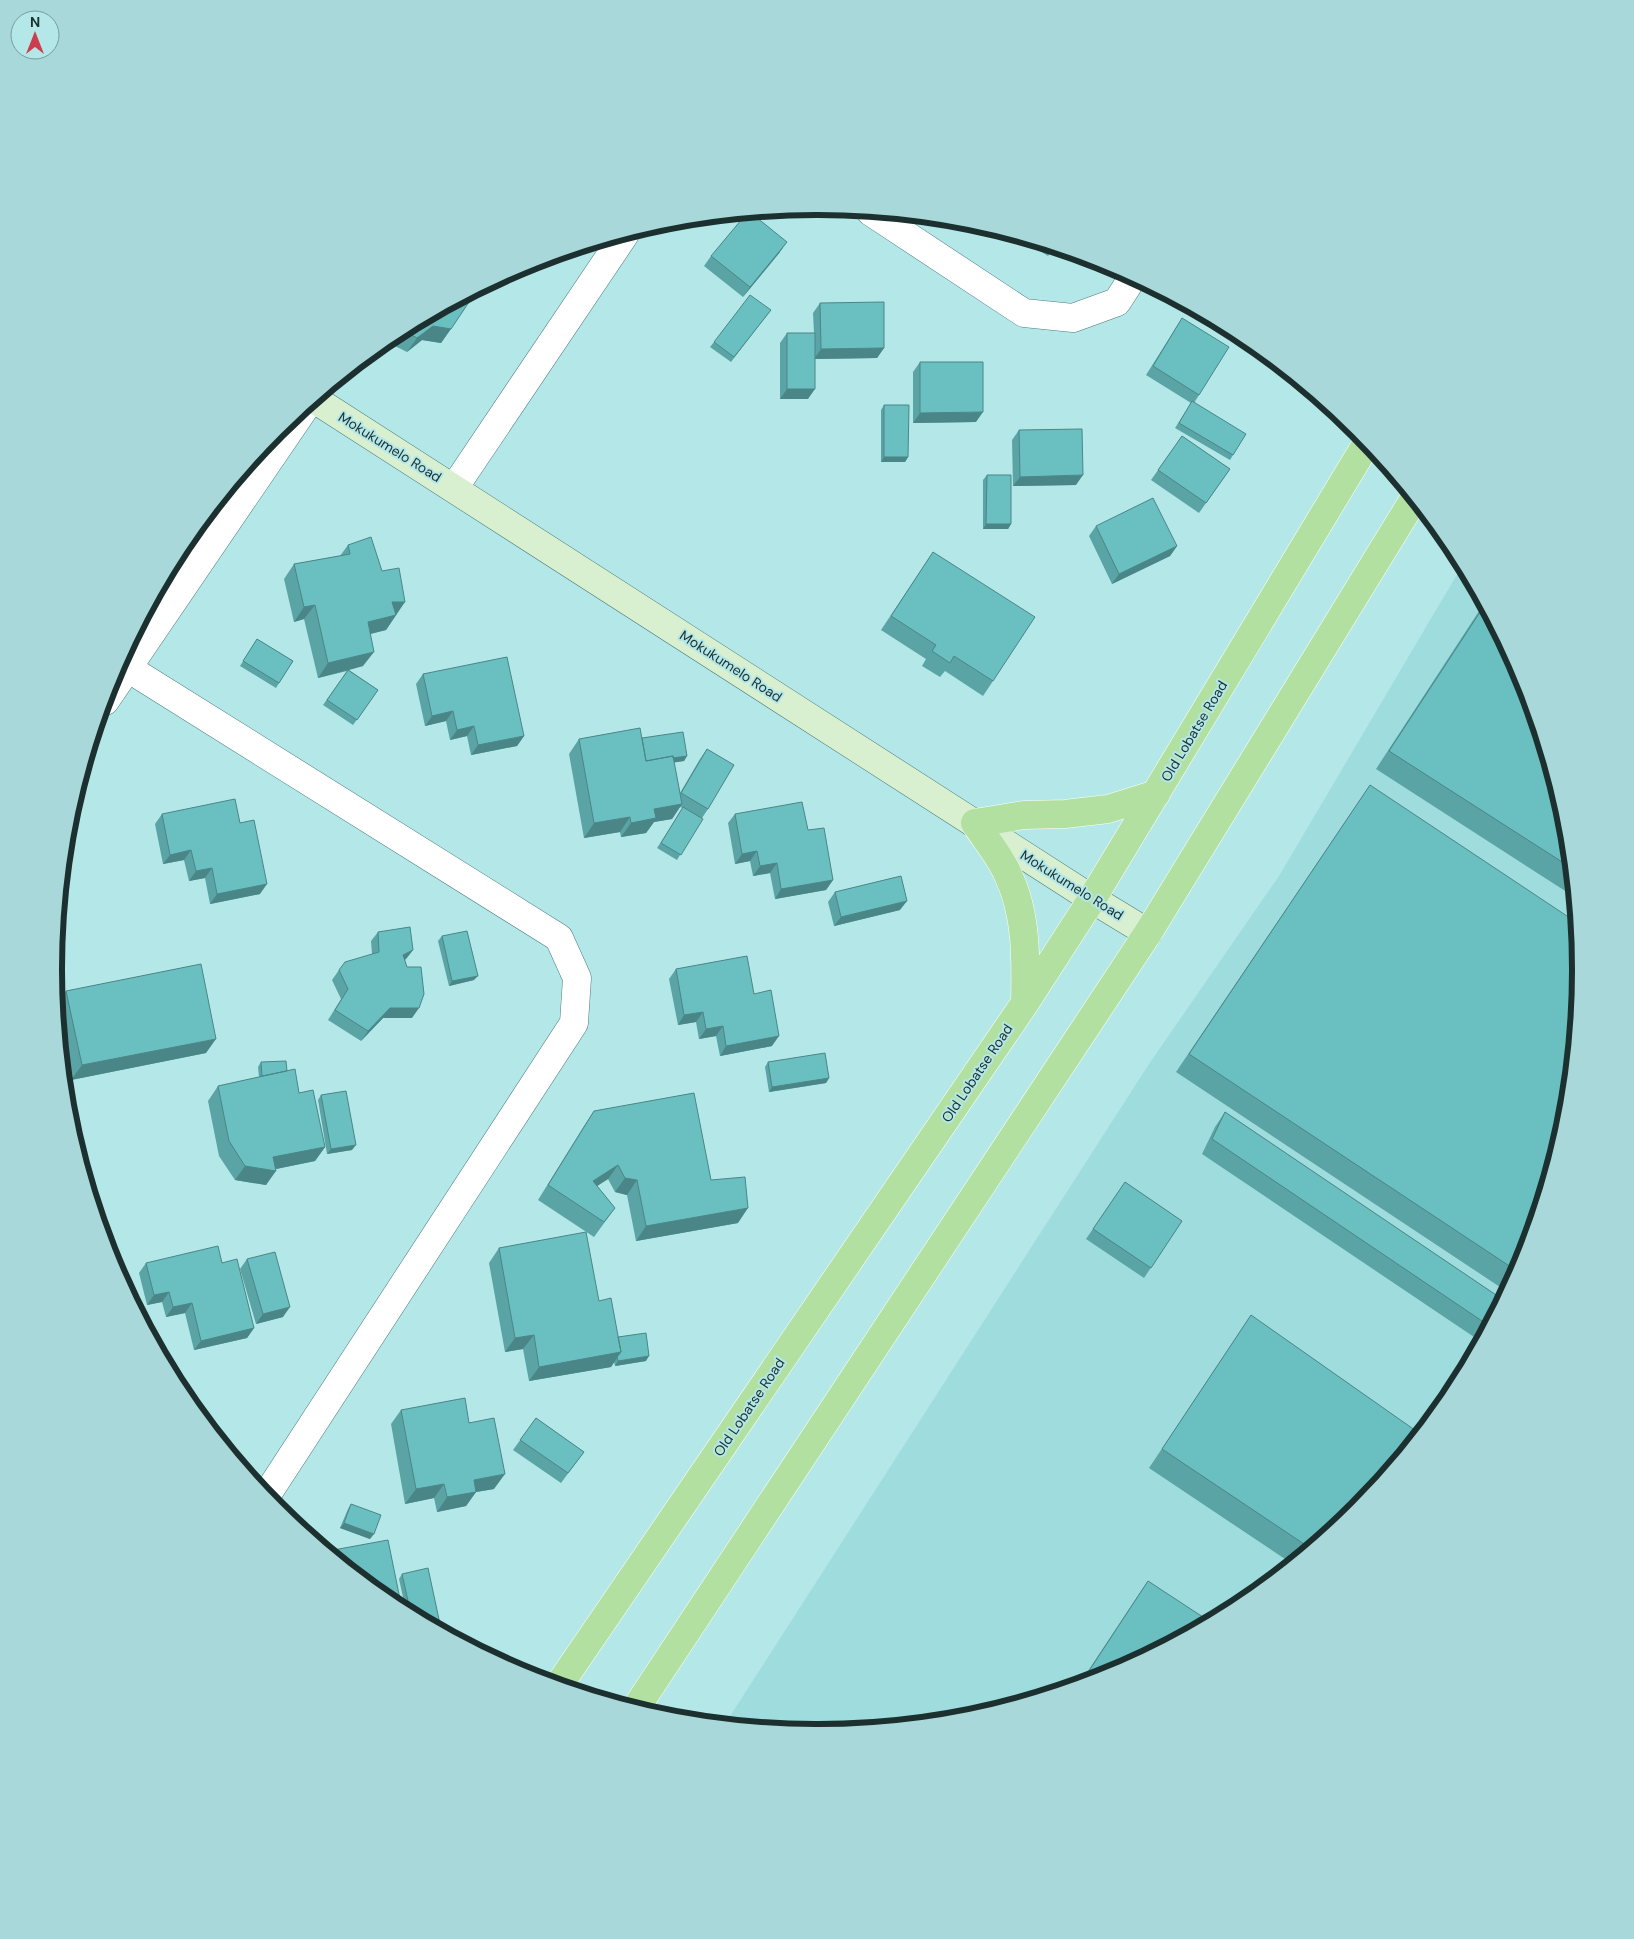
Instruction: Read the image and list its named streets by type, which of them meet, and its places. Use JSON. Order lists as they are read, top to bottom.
{
  "streets": {
    "main road": ["Old Lobatse Road"],
    "street": ["Mokukumelo Road"]
  },
  "crossings": [
    ["Mokukumelo Road", "Old Lobatse Road"]
  ],
  "north": "top"
}
